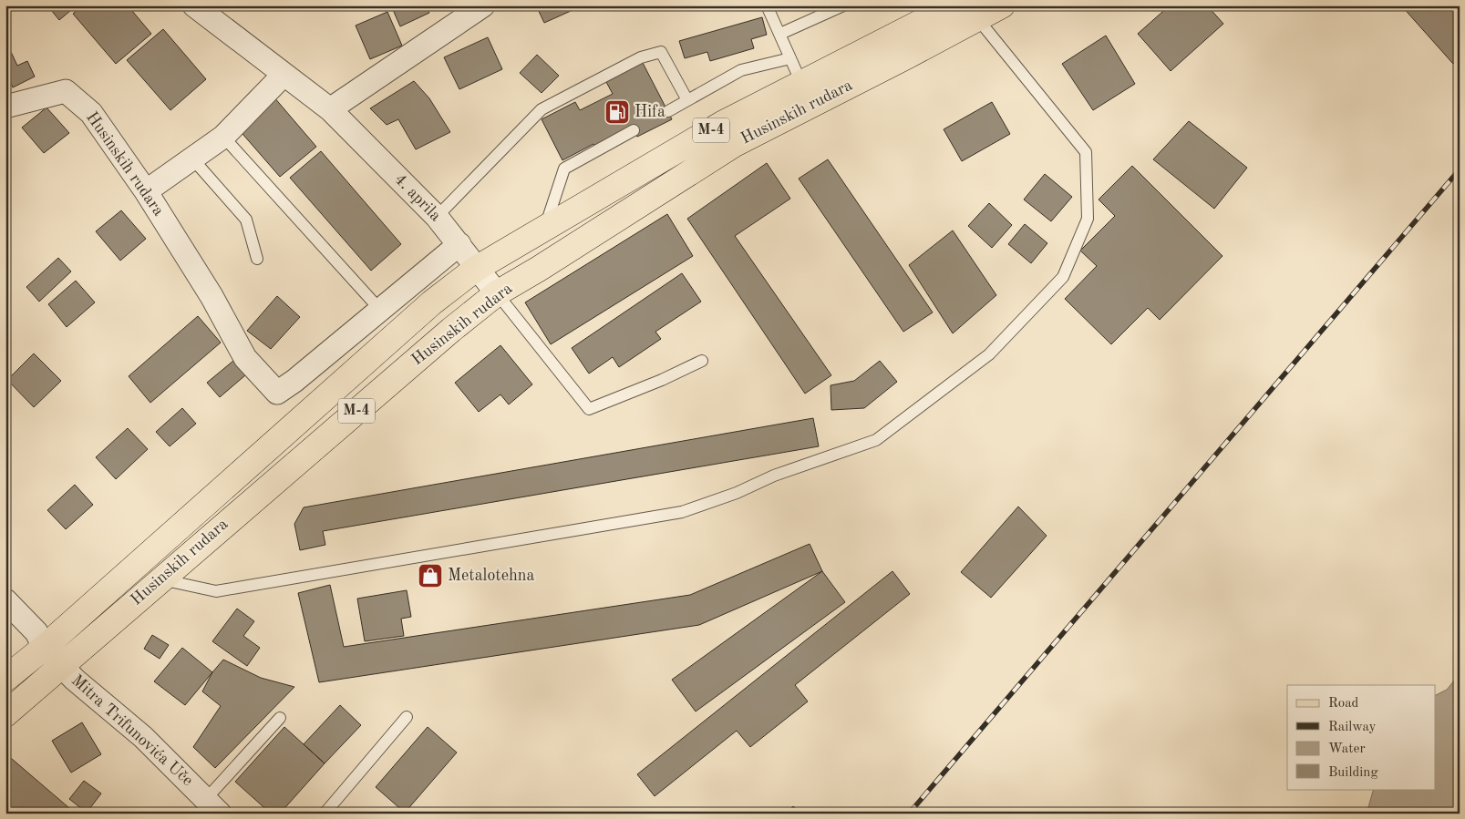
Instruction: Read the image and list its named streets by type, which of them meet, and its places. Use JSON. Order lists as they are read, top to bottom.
{
  "streets": {
    "main road": ["Husinskih rudara", "M-4"],
    "street": ["4. aprila", "Mitra Trifunovića Uče"]
  },
  "crossings": [
    ["Husinskih rudara", "4. aprila"],
    ["Husinskih rudara", "Mitra Trifunovića Uče"]
  ],
  "places": {
    "fuel station": ["Hifa"],
    "shop": ["Metalotehna"]
  },
  "legend": [
    "Road",
    "Railway",
    "Water",
    "Building"
  ]
}
